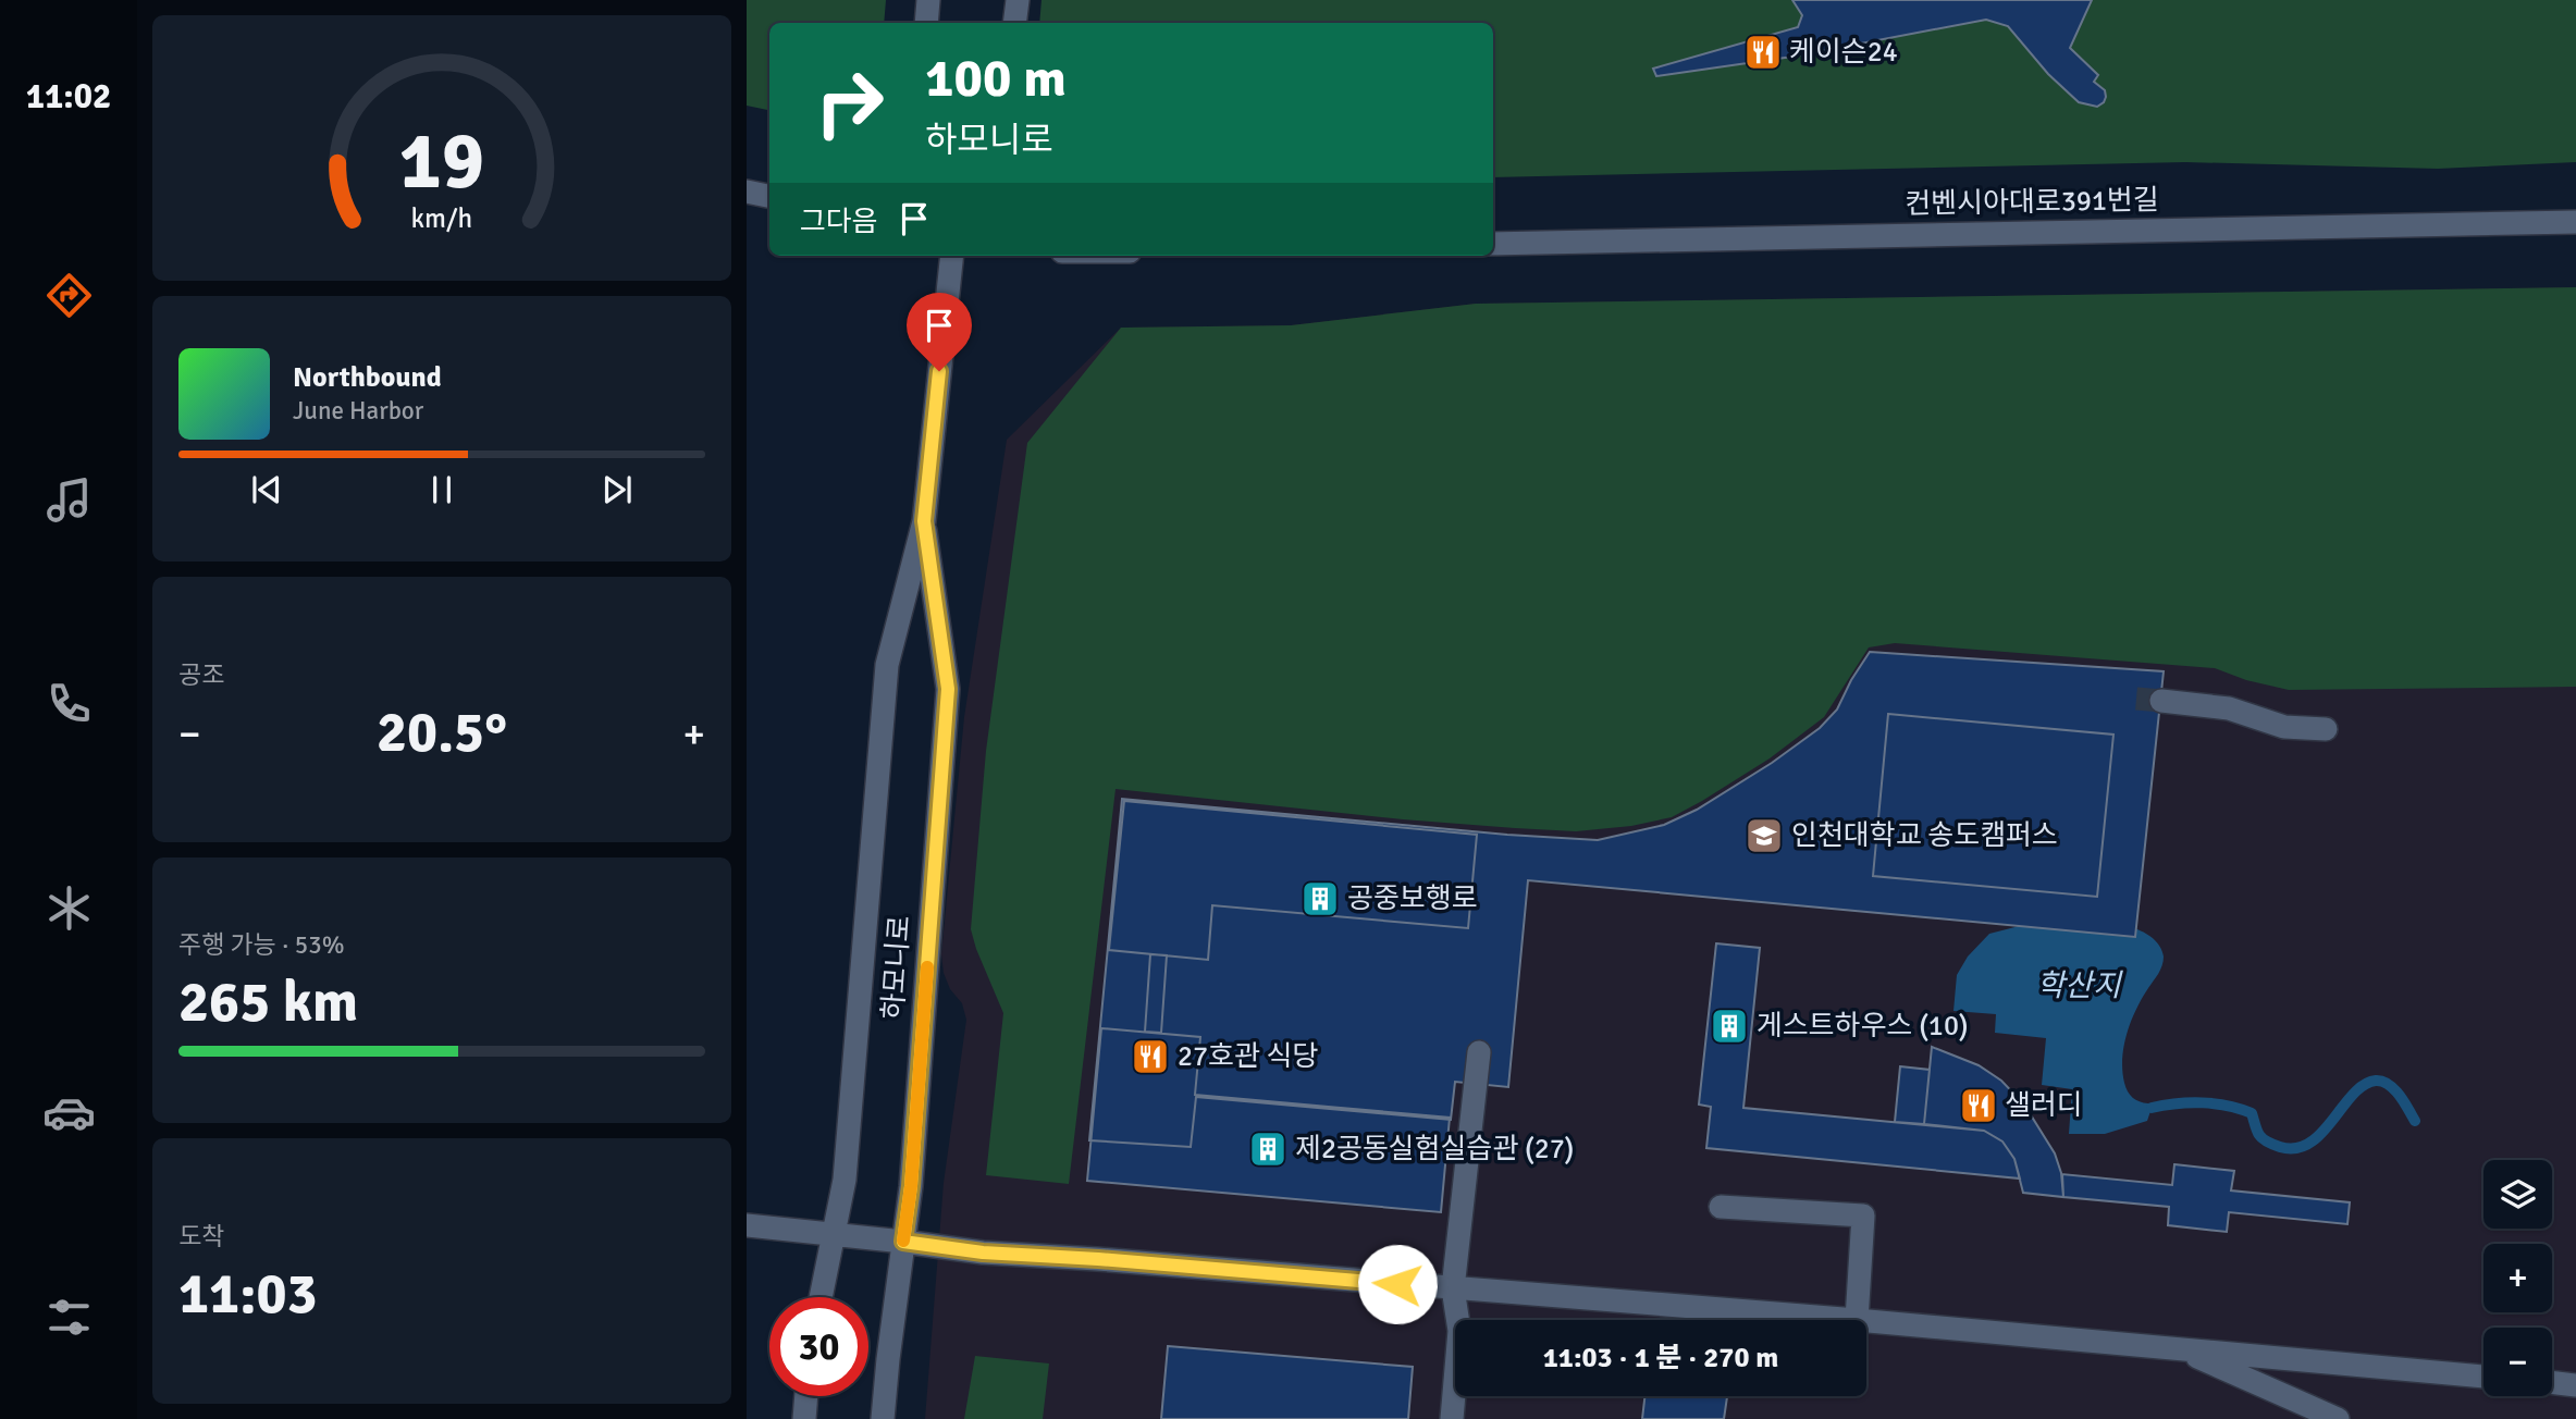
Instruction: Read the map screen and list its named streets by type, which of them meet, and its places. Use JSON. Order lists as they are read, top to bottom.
{
  "streets": {
    "street": ["컨벤시아대로391번길", "하모니로"]
  },
  "water": ["학산지"],
  "places": {
    "restaurant": ["케이슨24", "27호관 식당", "샐러디"],
    "school or university": ["인천대학교 송도캠퍼스"],
    "building": ["공중보행로", "게스트하우스 (10)", "제2공동실험실습관 (27)"]
  },
  "page": {
    "tabs": "11:02",
    "turn": ["100 m", "하모니로"],
    "then": "그다음",
    "song": ["Northbound", "June Harbor"],
    "tile": [
      "공조",
      ["주행 가능 · 53%", "265 km"],
      ["도착", "11:03"]
    ],
    "heat": ["−", "20.5°", "+"],
    "map_buttons": ["+", "−"],
    "limit": "30",
    "trip": "11:03 · 1 분 · 270 m",
    "gauge": ["19", "km/h"]
  }
}
